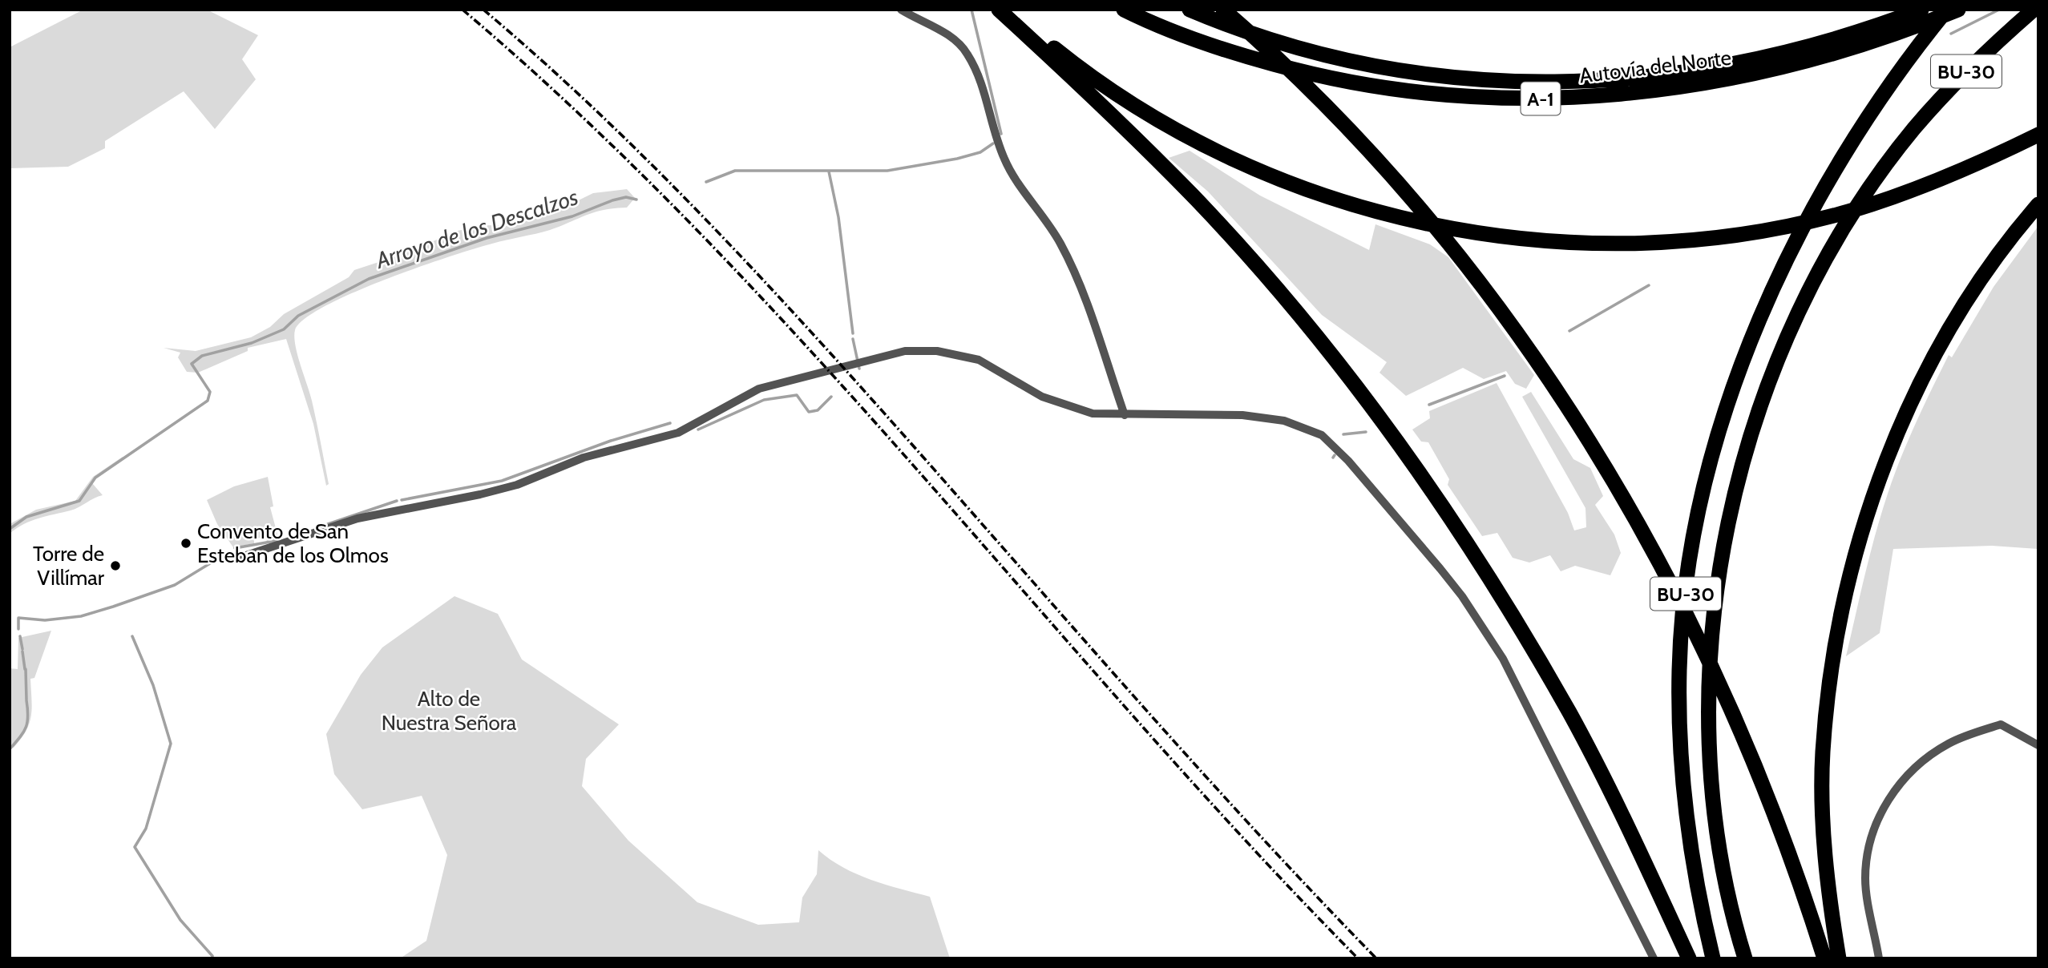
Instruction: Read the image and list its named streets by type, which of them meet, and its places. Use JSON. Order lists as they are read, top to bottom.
{
  "streets": {
    "highway": ["Autovía del Norte", "BU-30", "A-1"]
  },
  "water": ["Arroyo de los Descalzos"],
  "parks": ["Alto de Nuestra Señora"],
  "places": ["Convento de San Esteban de los Olmos", "Torre de Villímar"]
}
